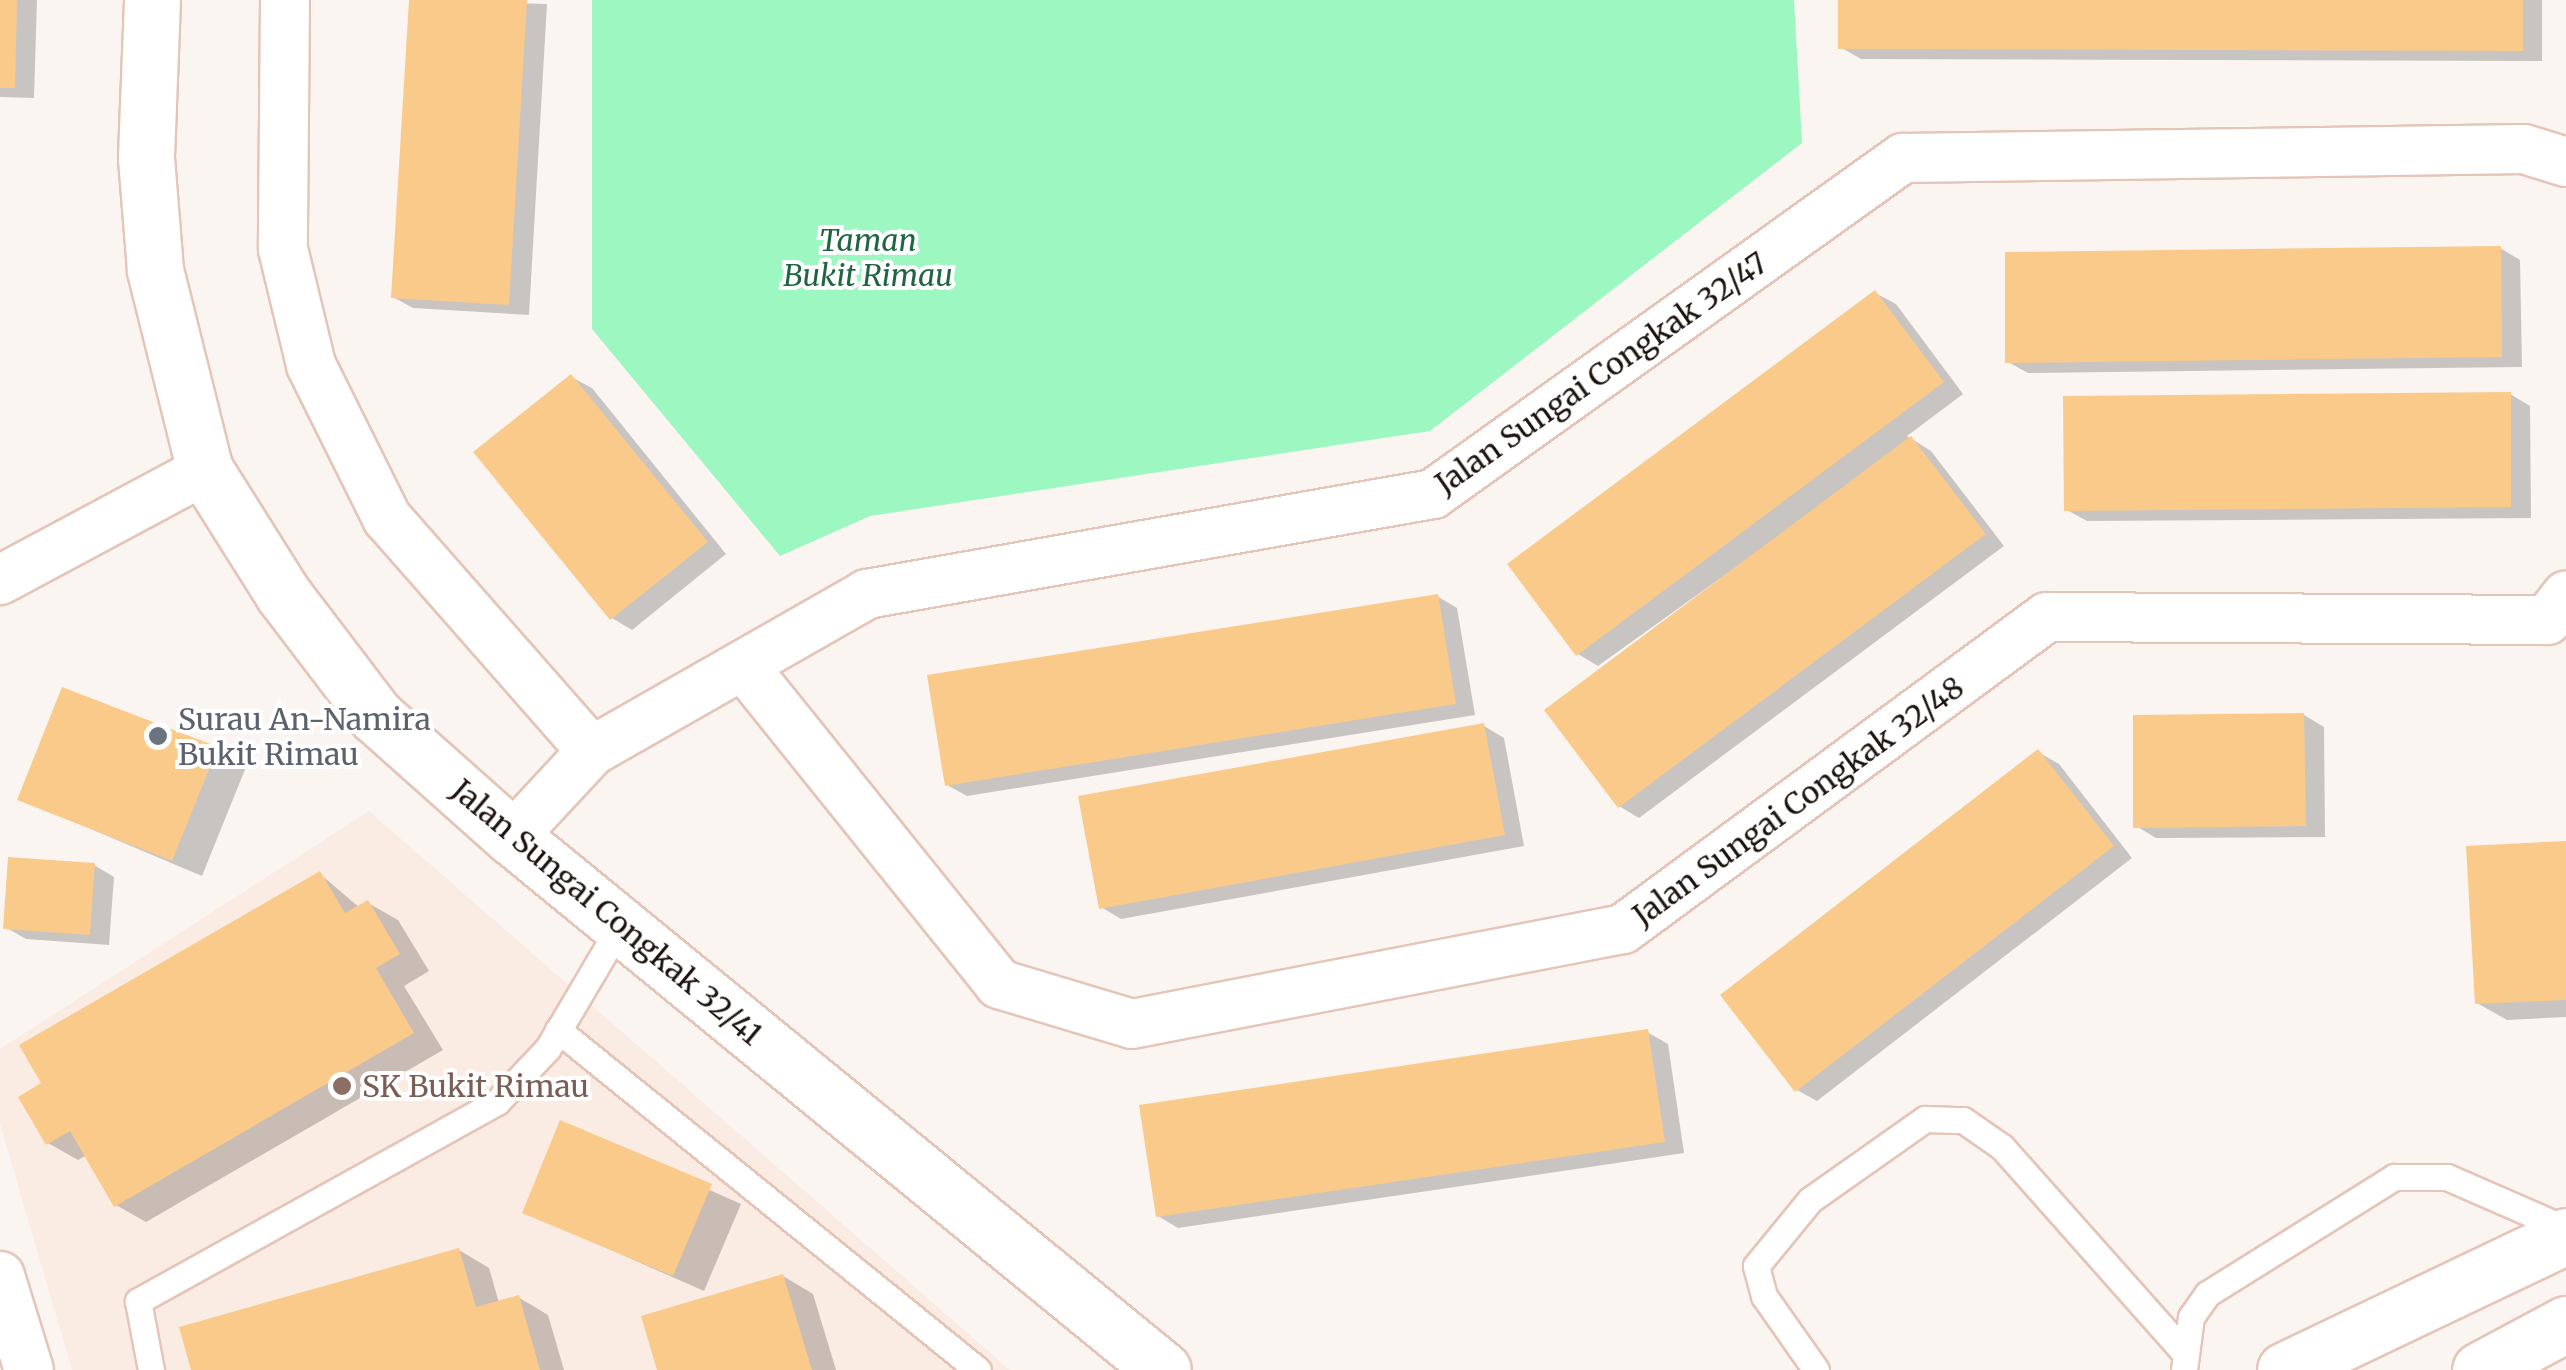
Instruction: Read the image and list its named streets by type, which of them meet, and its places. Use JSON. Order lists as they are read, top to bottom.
{
  "streets": {
    "street": ["Jalan Sungai Congkak 32/47", "Jalan Sungai Congkak 32/48", "Jalan Sungai Congkak 32/41"]
  },
  "crossings": [
    ["Jalan Sungai Congkak 32/47", "Jalan Sungai Congkak 32/48"],
    ["Jalan Sungai Congkak 32/47", "Jalan Sungai Congkak 32/41"]
  ],
  "parks": ["Taman Bukit Rimau"],
  "places": ["Surau An-Namira Bukit Rimau", "SK Bukit Rimau"]
}
